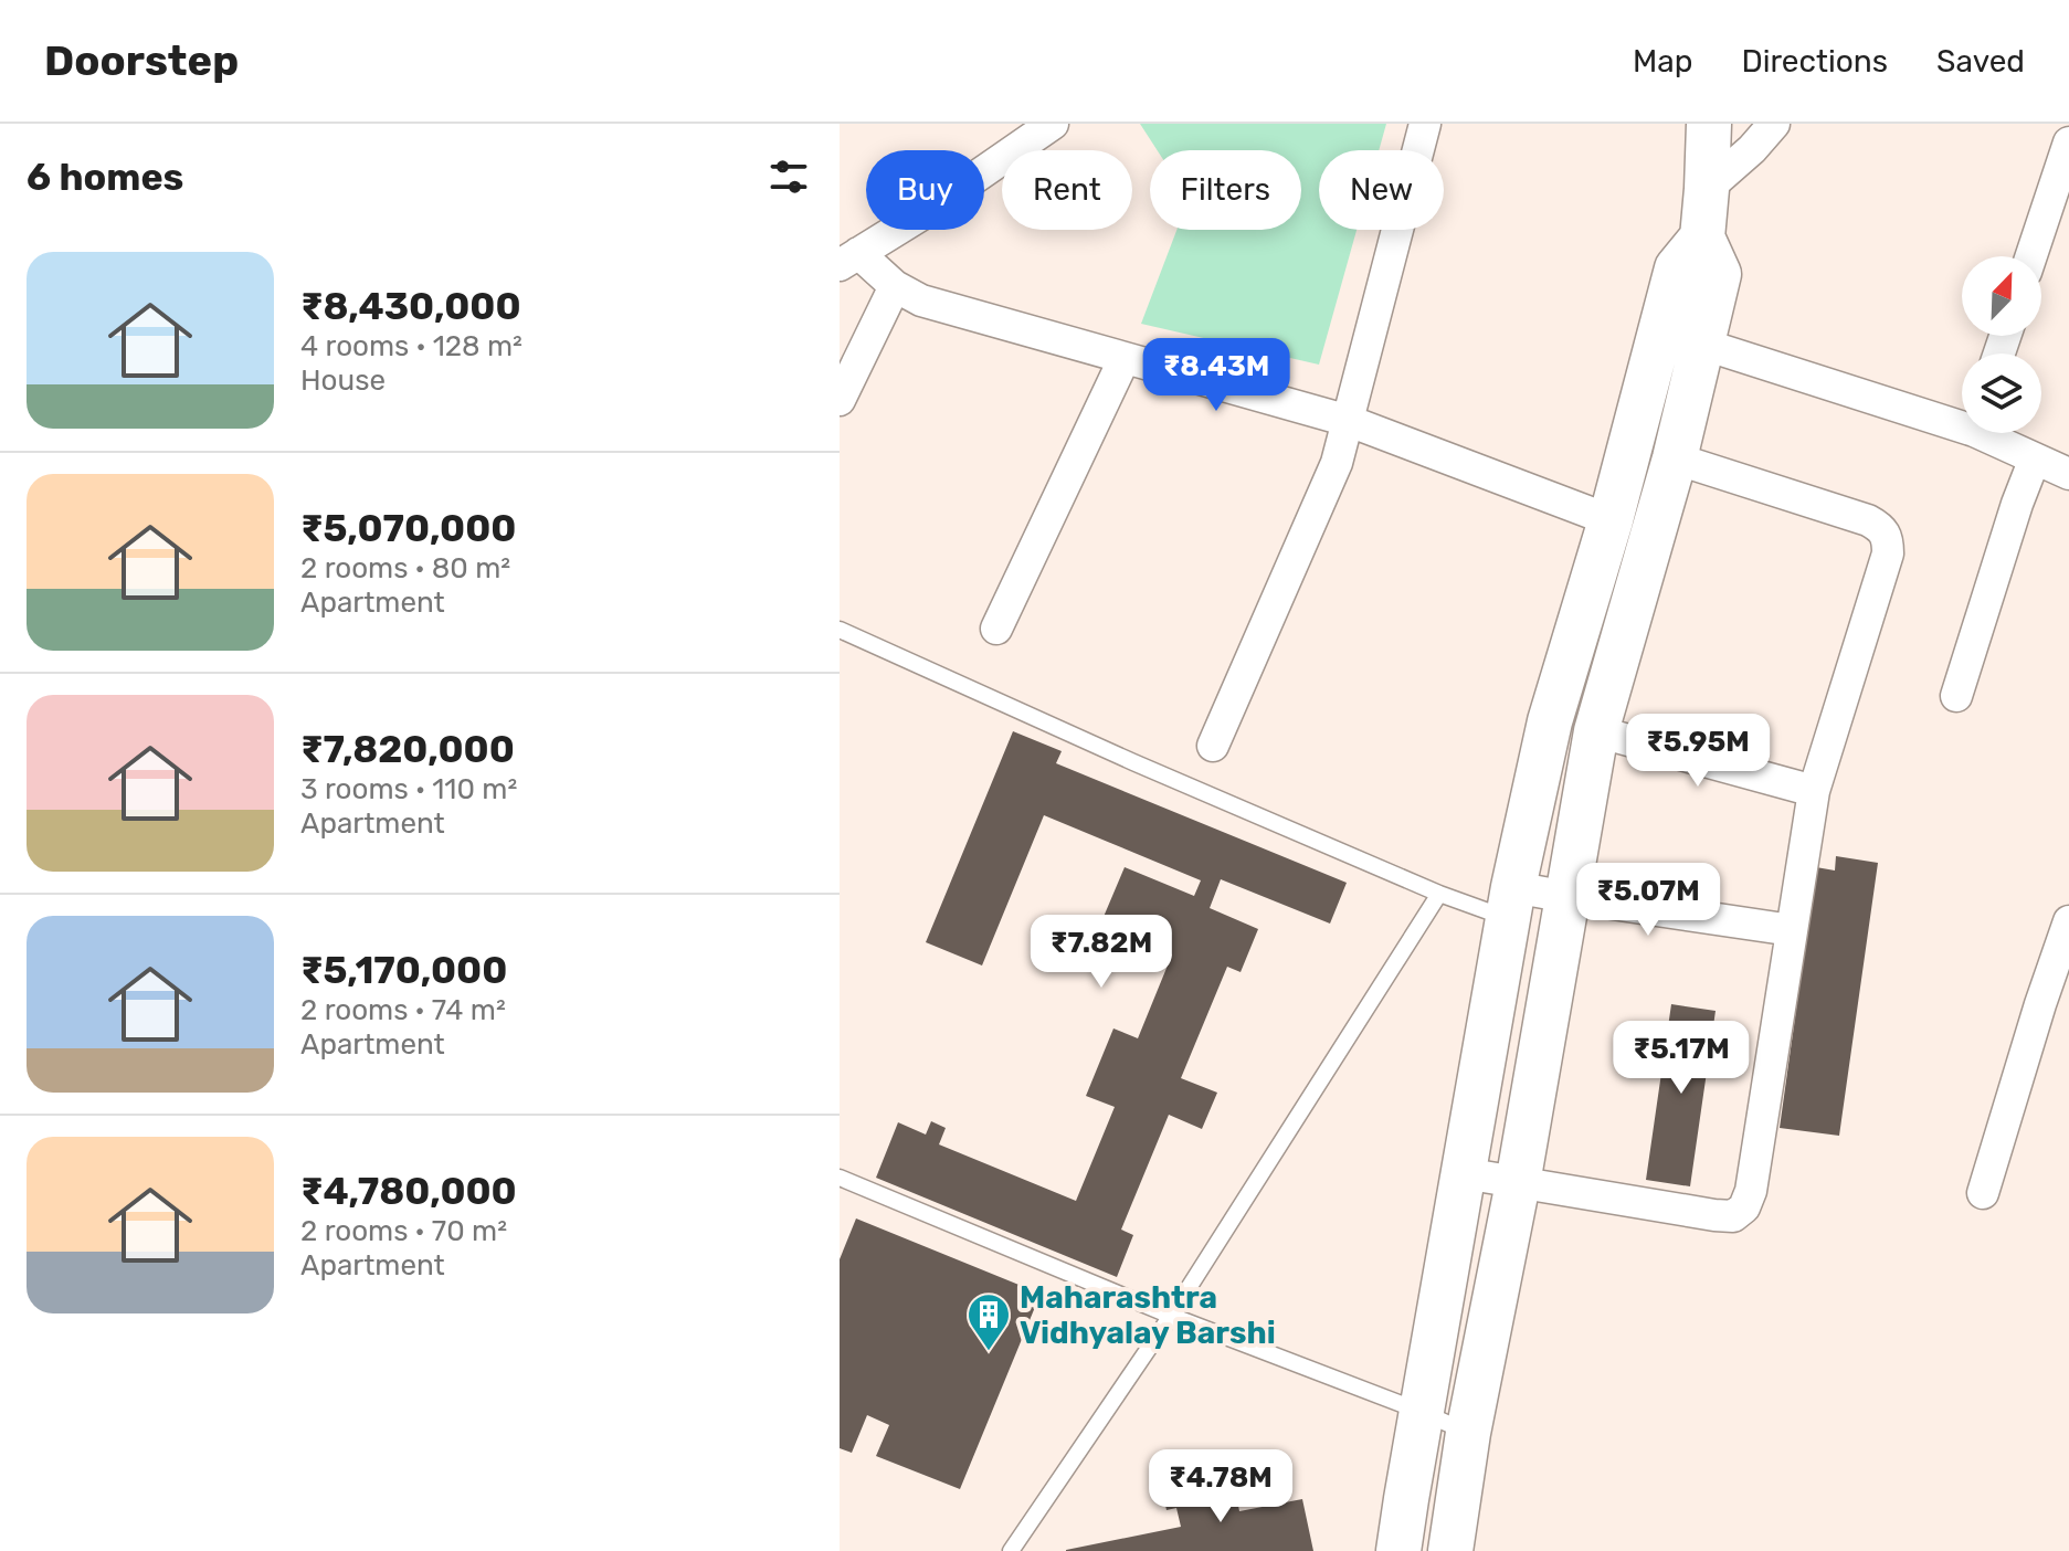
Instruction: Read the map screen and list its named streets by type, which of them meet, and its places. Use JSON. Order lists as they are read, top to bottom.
{
  "places": {
    "building": ["Maharashtra Vidhyalay Barshi"]
  },
  "north": "top right",
  "page": {
    "header": "Doorstep",
    "nav": ["Map", "Directions", "Saved"],
    "heading": "6 homes",
    "chip": [
      "Buy",
      "Rent",
      "Filters",
      "New"
    ],
    "list": [
      {
        "name": "₹8,430,000",
        "note": "4 rooms · 128 m² · House"
      },
      {
        "name": "₹5,070,000",
        "note": "2 rooms · 80 m² · Apartment"
      },
      {
        "name": "₹7,820,000",
        "note": "3 rooms · 110 m² · Apartment"
      },
      {
        "name": "₹5,170,000",
        "note": "2 rooms · 74 m² · Apartment"
      },
      {
        "name": "₹4,780,000",
        "note": "2 rooms · 70 m² · Apartment"
      }
    ],
    "price": [
      "₹8.43M",
      "₹5.95M",
      "₹5.07M",
      "₹7.82M",
      "₹5.17M",
      "₹4.78M"
    ]
  }
}
